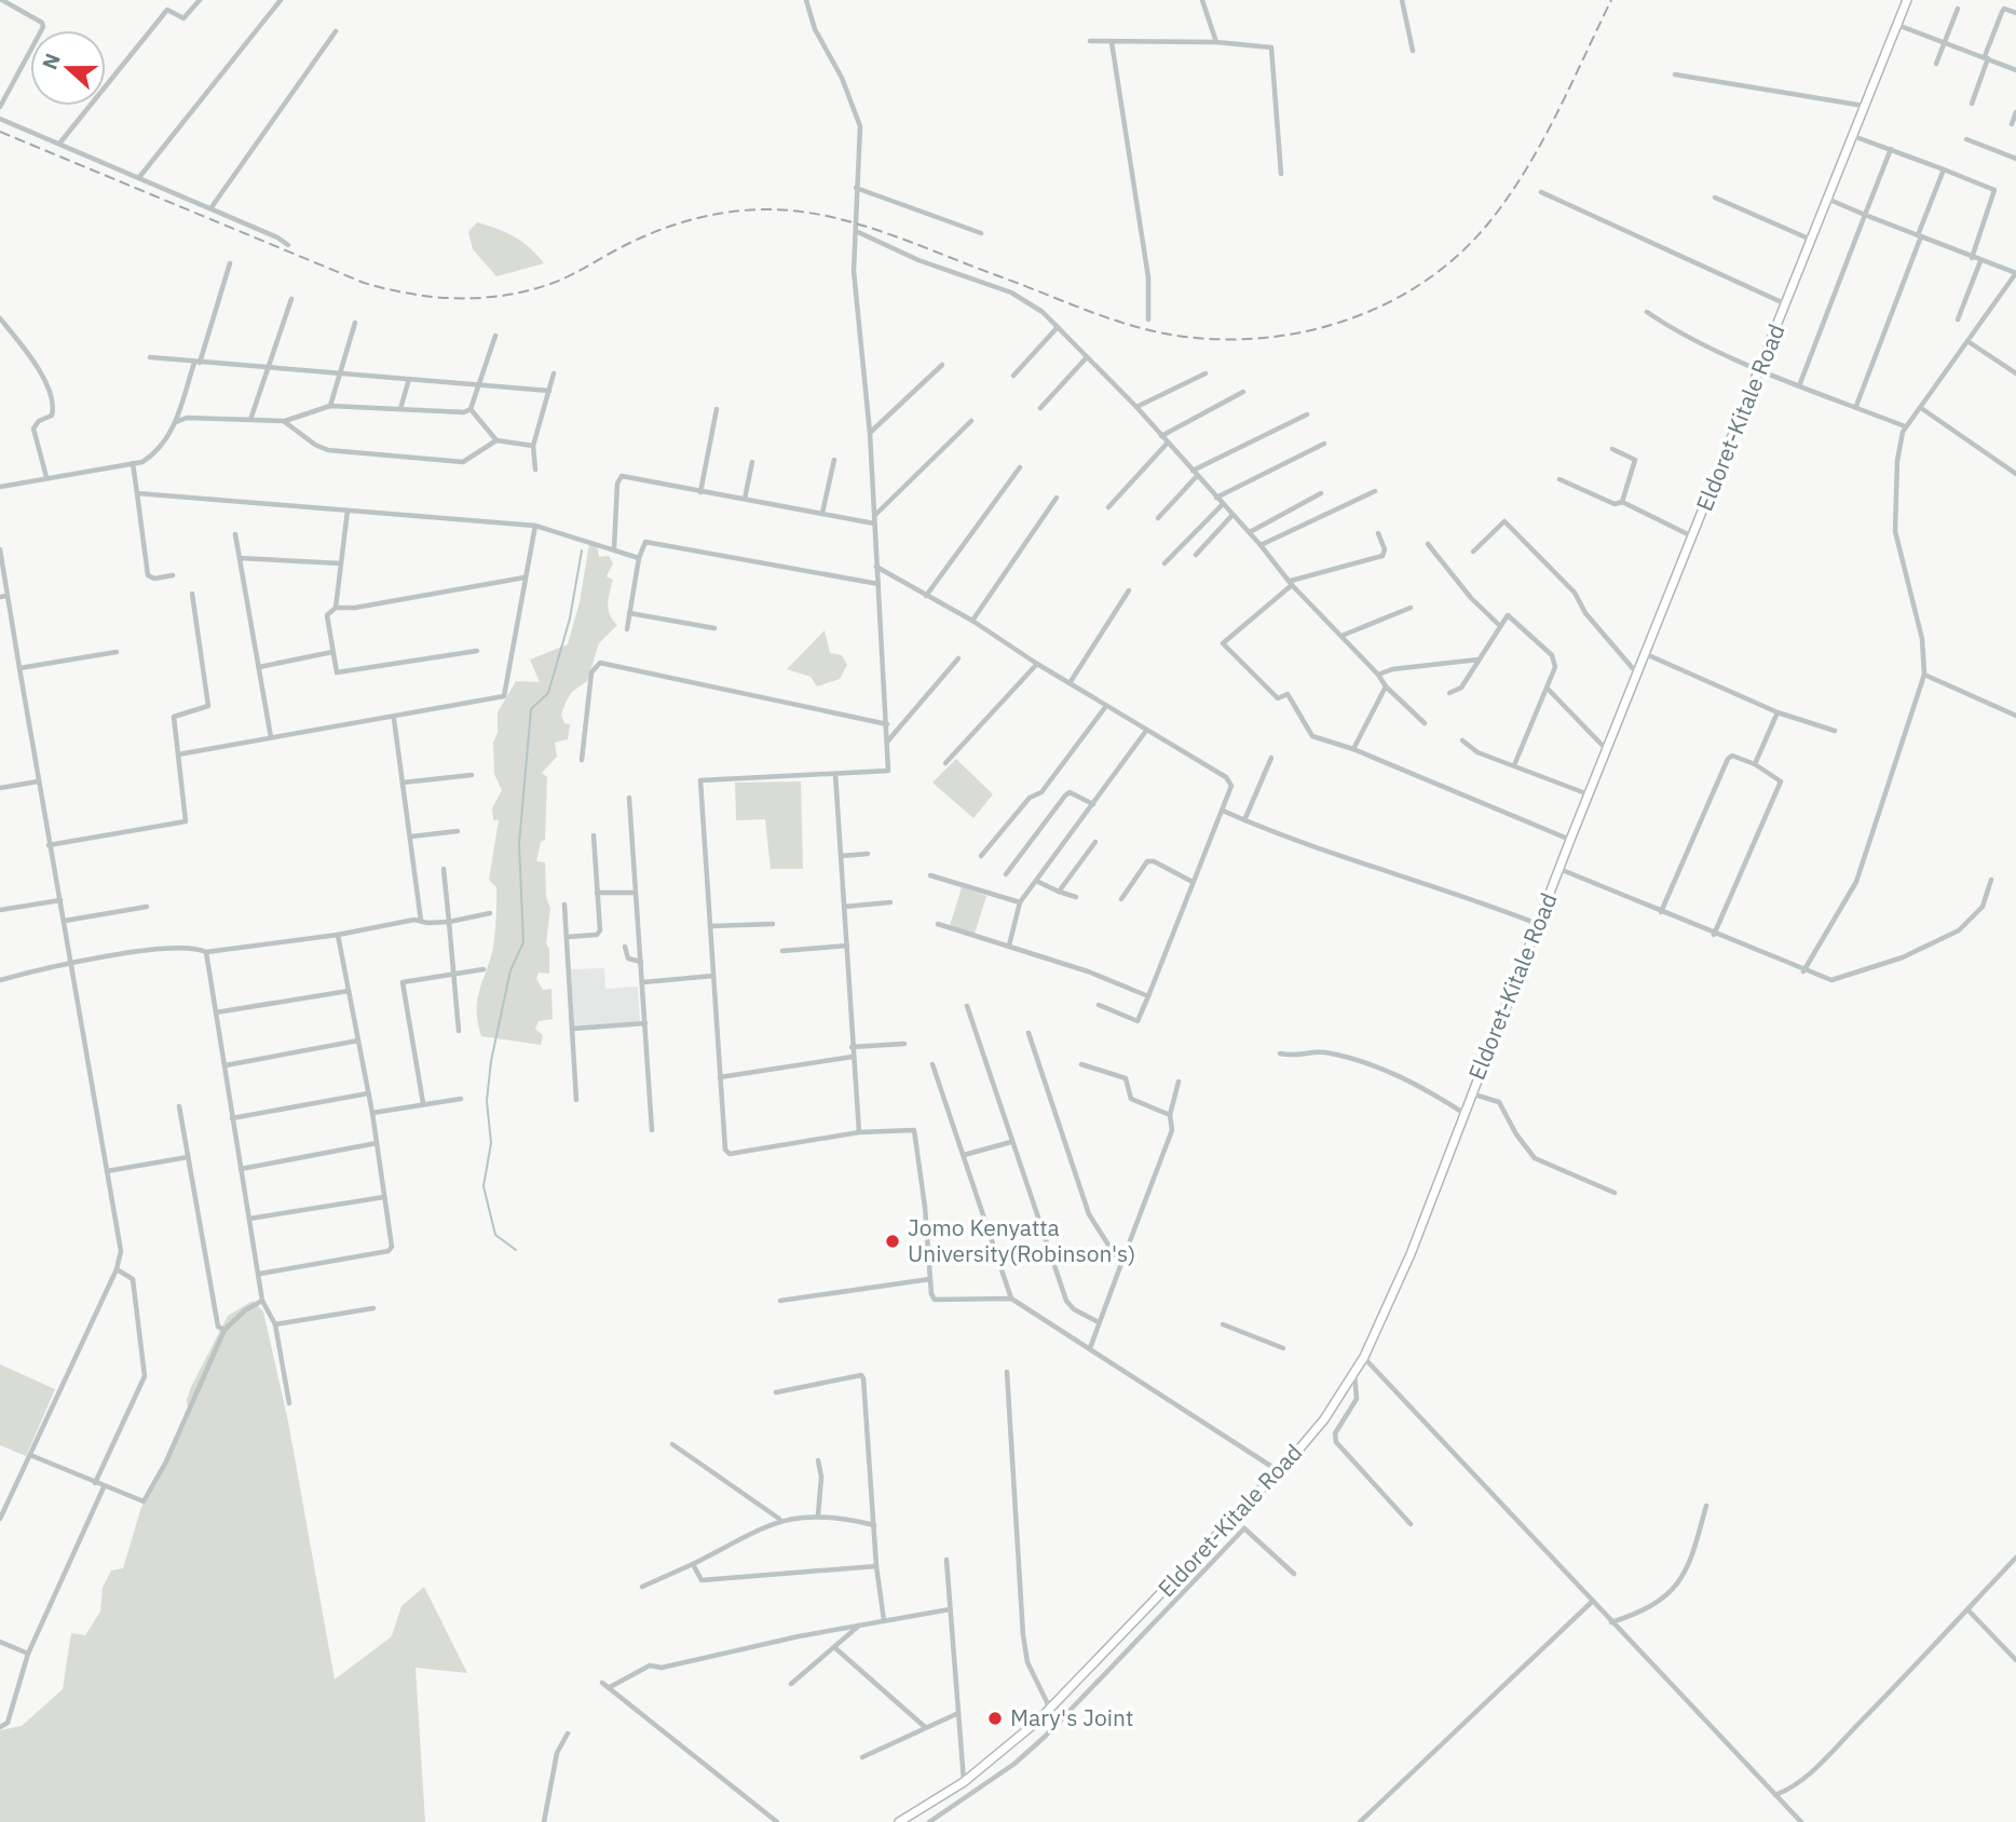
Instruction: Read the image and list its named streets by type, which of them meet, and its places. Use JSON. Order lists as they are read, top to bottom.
{
  "streets": {
    "highway": ["Eldoret-Kitale Road"]
  },
  "places": ["Jomo Kenyatta University(Robinson's)", "Mary's Joint"],
  "north": "left"
}
